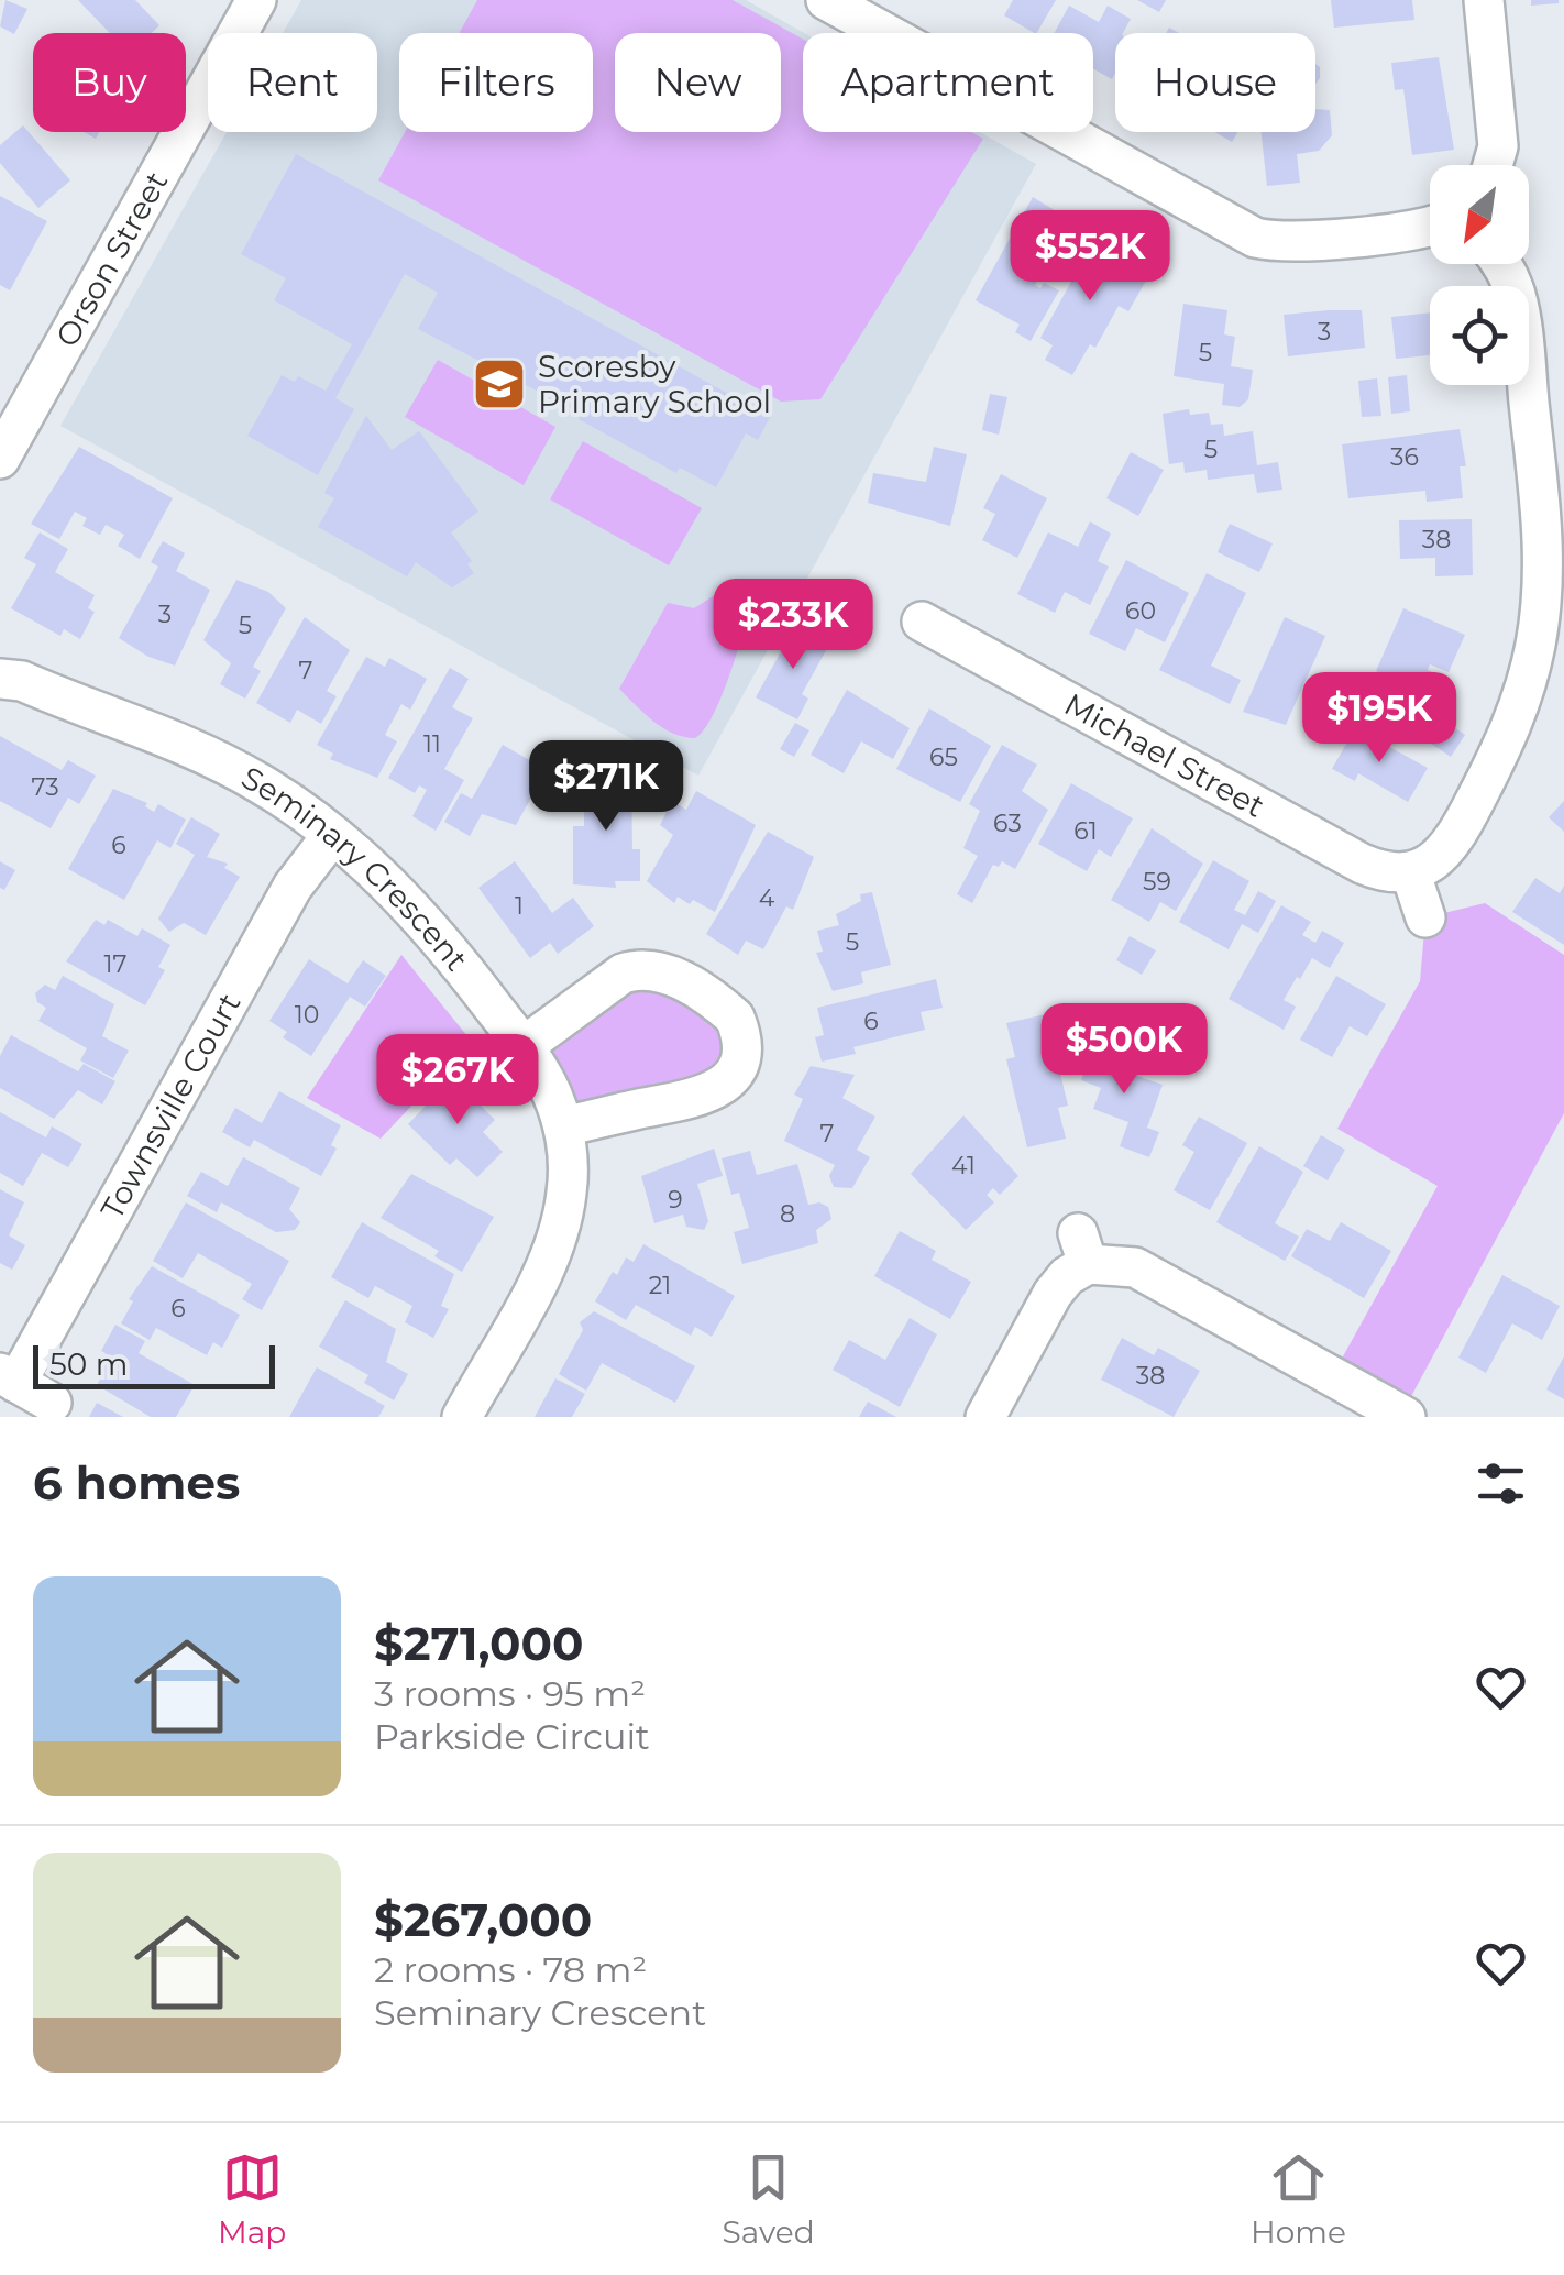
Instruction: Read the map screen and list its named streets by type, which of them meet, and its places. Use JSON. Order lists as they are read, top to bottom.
{
  "streets": {
    "street": [
      "Orson Street",
      "Michael Street",
      "Seminary Crescent",
      "Townsville Court"
    ]
  },
  "crossings": [
    ["Seminary Crescent", "Townsville Court"]
  ],
  "places": {
    "school or university": ["Scoresby Primary School"]
  },
  "house_numbers": [
    "3",
    "5",
    "5",
    "36",
    "38",
    "60",
    "3",
    "5",
    "7",
    "11",
    "65",
    "73",
    "63",
    "61",
    "6",
    "59",
    "4",
    "1",
    "5",
    "17",
    "10",
    "6",
    "7",
    "41",
    "9",
    "8",
    "21",
    "6",
    "38"
  ],
  "scale_bar": "50 m",
  "north": "bottom left",
  "page": {
    "chip": [
      "Buy",
      "Rent",
      "Filters",
      "New",
      "Apartment",
      "House"
    ],
    "price": [
      "$552K",
      "$233K",
      "$195K",
      "$271K",
      "$500K",
      "$267K"
    ],
    "scale": "50 m",
    "heading": "6 homes",
    "list": [
      {
        "name": "$271,000",
        "note": "3 rooms · 95 m² · Parkside Circuit"
      },
      {
        "name": "$267,000",
        "note": "2 rooms · 78 m² · Seminary Crescent"
      }
    ],
    "tabs": ["Map", "Saved", "Home"]
  }
}
